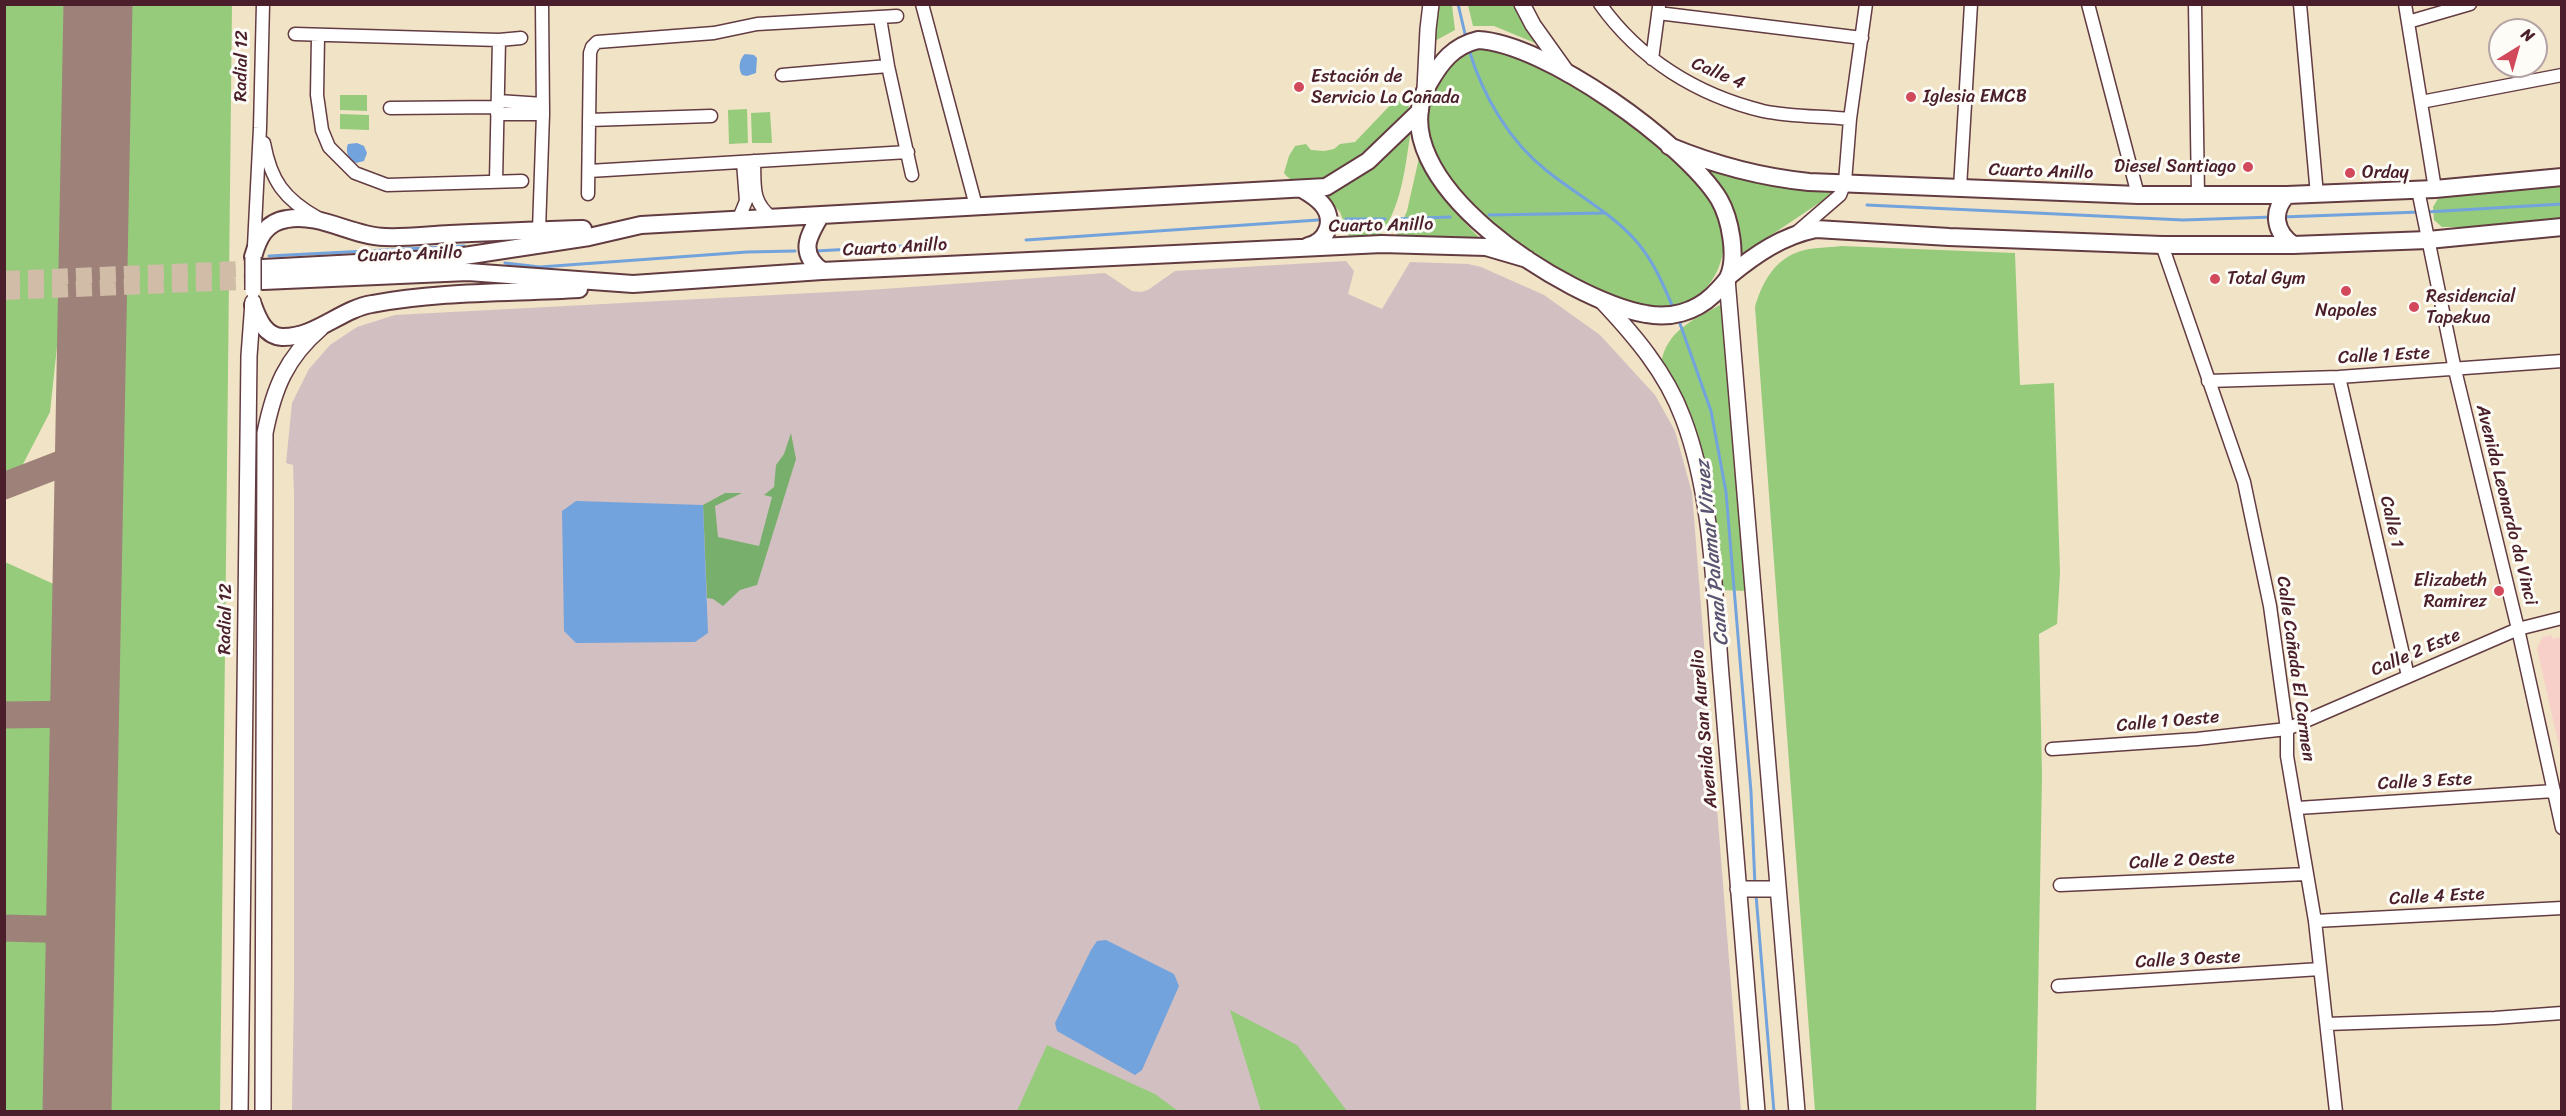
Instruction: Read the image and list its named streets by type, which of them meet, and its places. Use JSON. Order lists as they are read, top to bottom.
{
  "streets": {
    "highway": ["Cuarto Anillo"],
    "main road": ["Radial 12", "Avenida San Aurelio"],
    "street": [
      "Calle 4",
      "Calle 1 Este",
      "Avenida Leonardo da Vinci",
      "Calle 1",
      "Calle 2 Este",
      "Calle Cañada El Carmen",
      "Calle 1 Oeste",
      "Calle 3 Este",
      "Calle 2 Oeste",
      "Calle 4 Este",
      "Calle 3 Oeste"
    ]
  },
  "crossings": [
    ["Radial 12", "Cuarto Anillo"],
    ["Cuarto Anillo", "Avenida Leonardo da Vinci"],
    ["Calle 1 Este", "Avenida Leonardo da Vinci"],
    ["Calle 1 Este", "Calle 1"],
    ["Calle 1 Este", "Calle Cañada El Carmen"],
    ["Avenida Leonardo da Vinci", "Calle 2 Este"],
    ["Avenida Leonardo da Vinci", "Calle 3 Este"],
    ["Calle 1", "Calle 2 Este"],
    ["Calle 2 Este", "Calle Cañada El Carmen"],
    ["Calle 2 Este", "Calle 1 Oeste"],
    ["Calle Cañada El Carmen", "Calle 1 Oeste"],
    ["Calle Cañada El Carmen", "Calle 3 Este"],
    ["Calle Cañada El Carmen", "Calle 2 Oeste"],
    ["Calle Cañada El Carmen", "Calle 4 Este"],
    ["Calle Cañada El Carmen", "Calle 3 Oeste"]
  ],
  "water": ["Canal Palamar Viruez"],
  "places": [
    "Estación de Servicio La Cañada",
    "Iglesia EMCB",
    "Diesel Santiago",
    "Orday",
    "Total Gym",
    "Napoles",
    "Residencial Tapekua",
    "Elizabeth Ramirez"
  ],
  "north": "top right"
}
